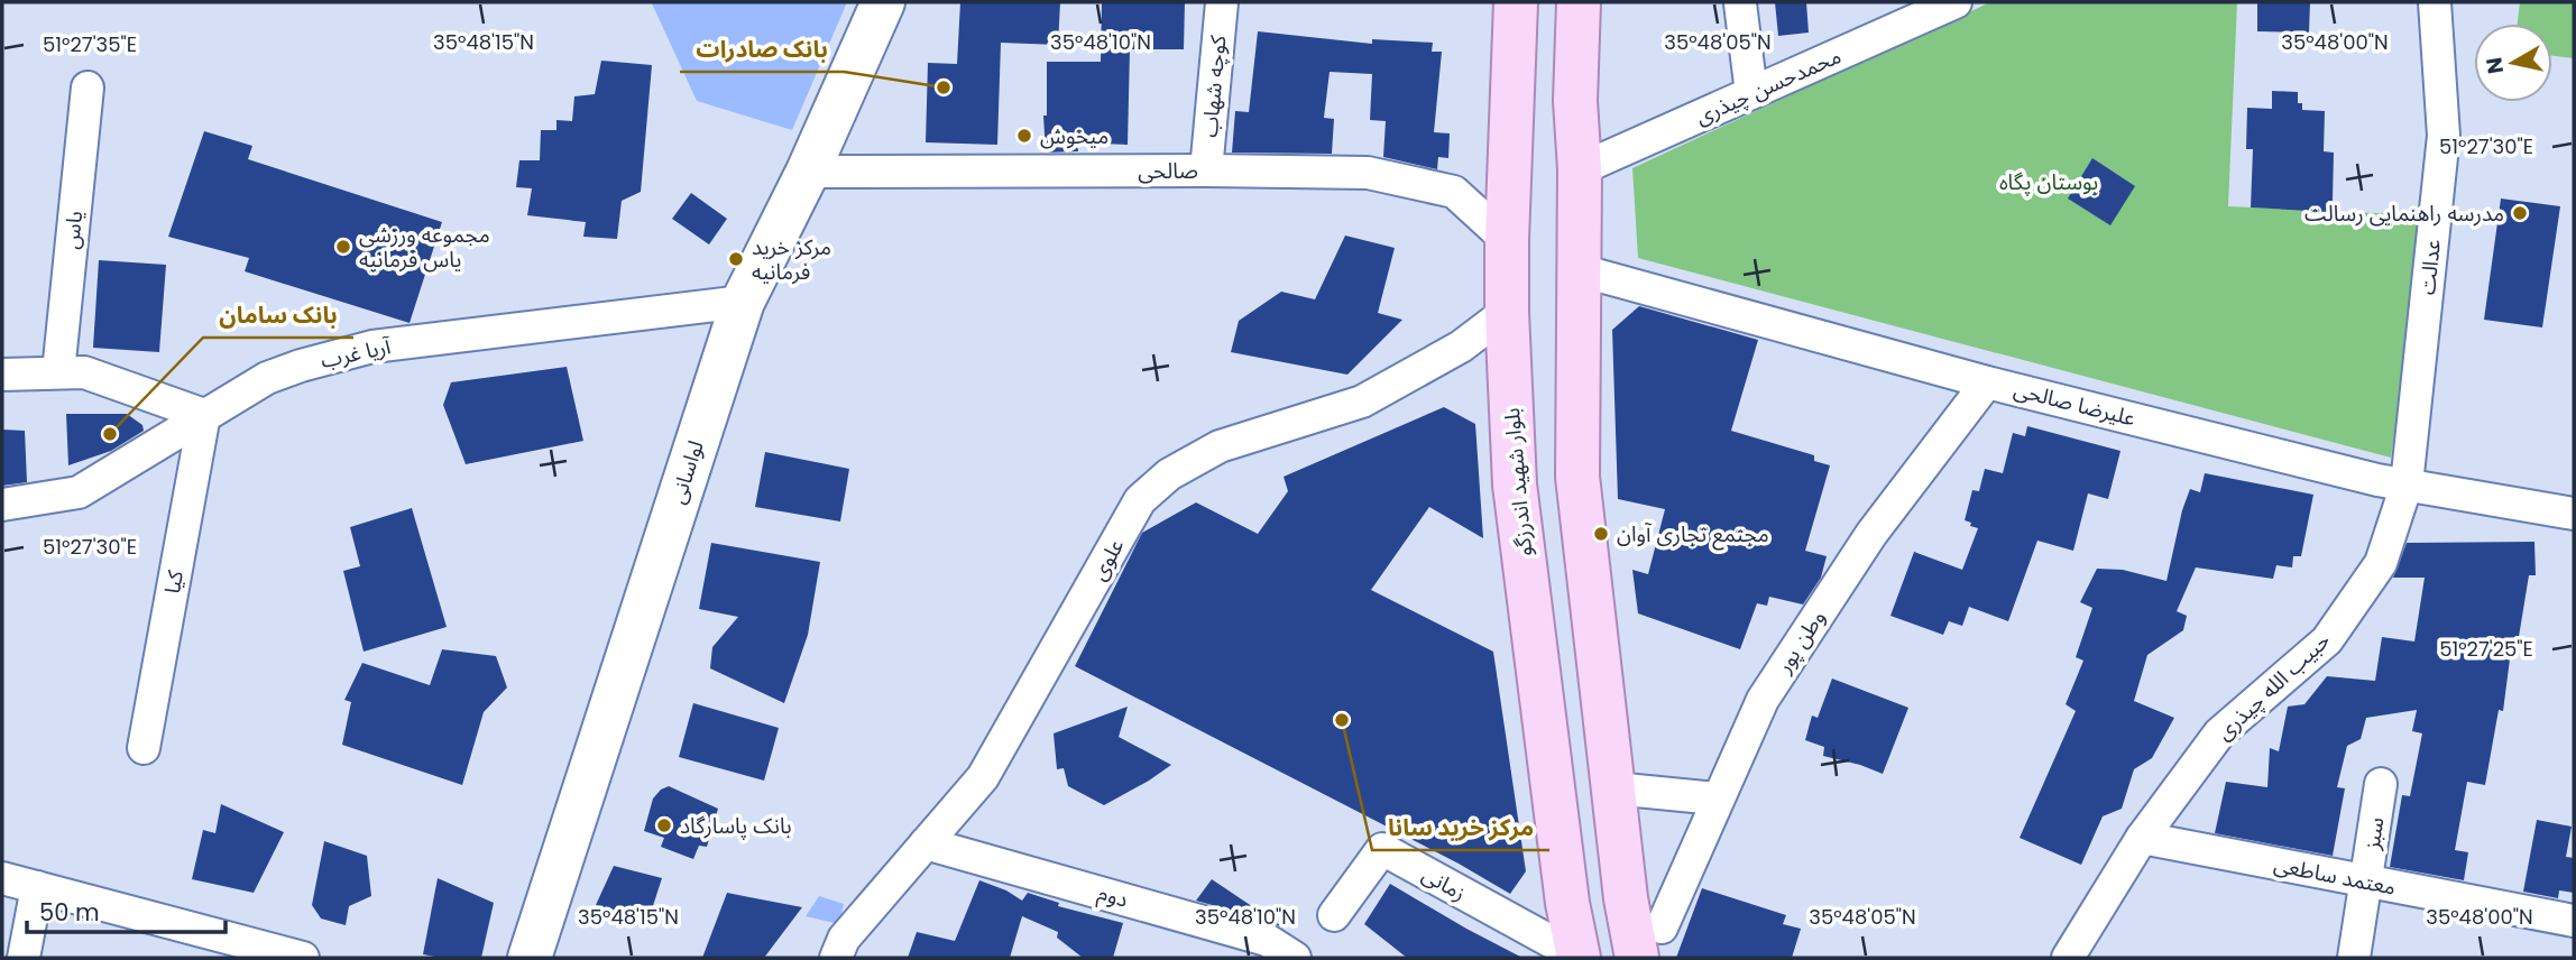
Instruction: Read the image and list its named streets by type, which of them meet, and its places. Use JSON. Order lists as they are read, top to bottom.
{
  "streets": {
    "main road": ["لواسانی", "بلوار شهید اندرزگو"],
    "street": [
      "کوچه شهاب",
      "محمدحسن چیذری",
      "صالحی",
      "یاس",
      "عدالت",
      "آریا غرب",
      "علیرضا صالحی",
      "علوی",
      "کیا",
      "وطن پور",
      "حبیب الله چیذری",
      "سبز",
      "معتمد ساطعی",
      "زمانی",
      "دوم"
    ]
  },
  "crossings": [
    ["کوچه شهاب", "صالحی"],
    ["صالحی", "لواسانی"],
    ["صالحی", "بلوار شهید اندرزگو"],
    ["عدالت", "علیرضا صالحی"],
    ["عدالت", "حبیب الله چیذری"],
    ["آریا غرب", "لواسانی"],
    ["آریا غرب", "کیا"],
    ["علیرضا صالحی", "وطن پور"],
    ["علیرضا صالحی", "حبیب الله چیذری"],
    ["بلوار شهید اندرزگو", "علوی"],
    ["بلوار شهید اندرزگو", "زمانی"],
    ["علوی", "دوم"],
    ["حبیب الله چیذری", "معتمد ساطعی"],
    ["سبز", "معتمد ساطعی"]
  ],
  "parks": ["بوستان پگاه"],
  "places": [
    "بانک صادرات",
    "میخوش",
    "مدرسه راهنمایی رسالت",
    "مجموعه ورزشی یاس فرمانیه",
    "مرکز خرید فرمانیه",
    "بانک سامان",
    "مجتمع تجاری آوان",
    "مرکز خرید سانا",
    "بانک پاسارگاد"
  ],
  "scale_bar": "50 m",
  "north": "left",
  "coordinates": [
    "35°48'15\"N",
    "35°48'10\"N",
    "35°48'05\"N",
    "35°48'00\"N",
    "51°27'35\"E",
    "51°27'30\"E",
    "51°27'25\"E"
  ]
}
